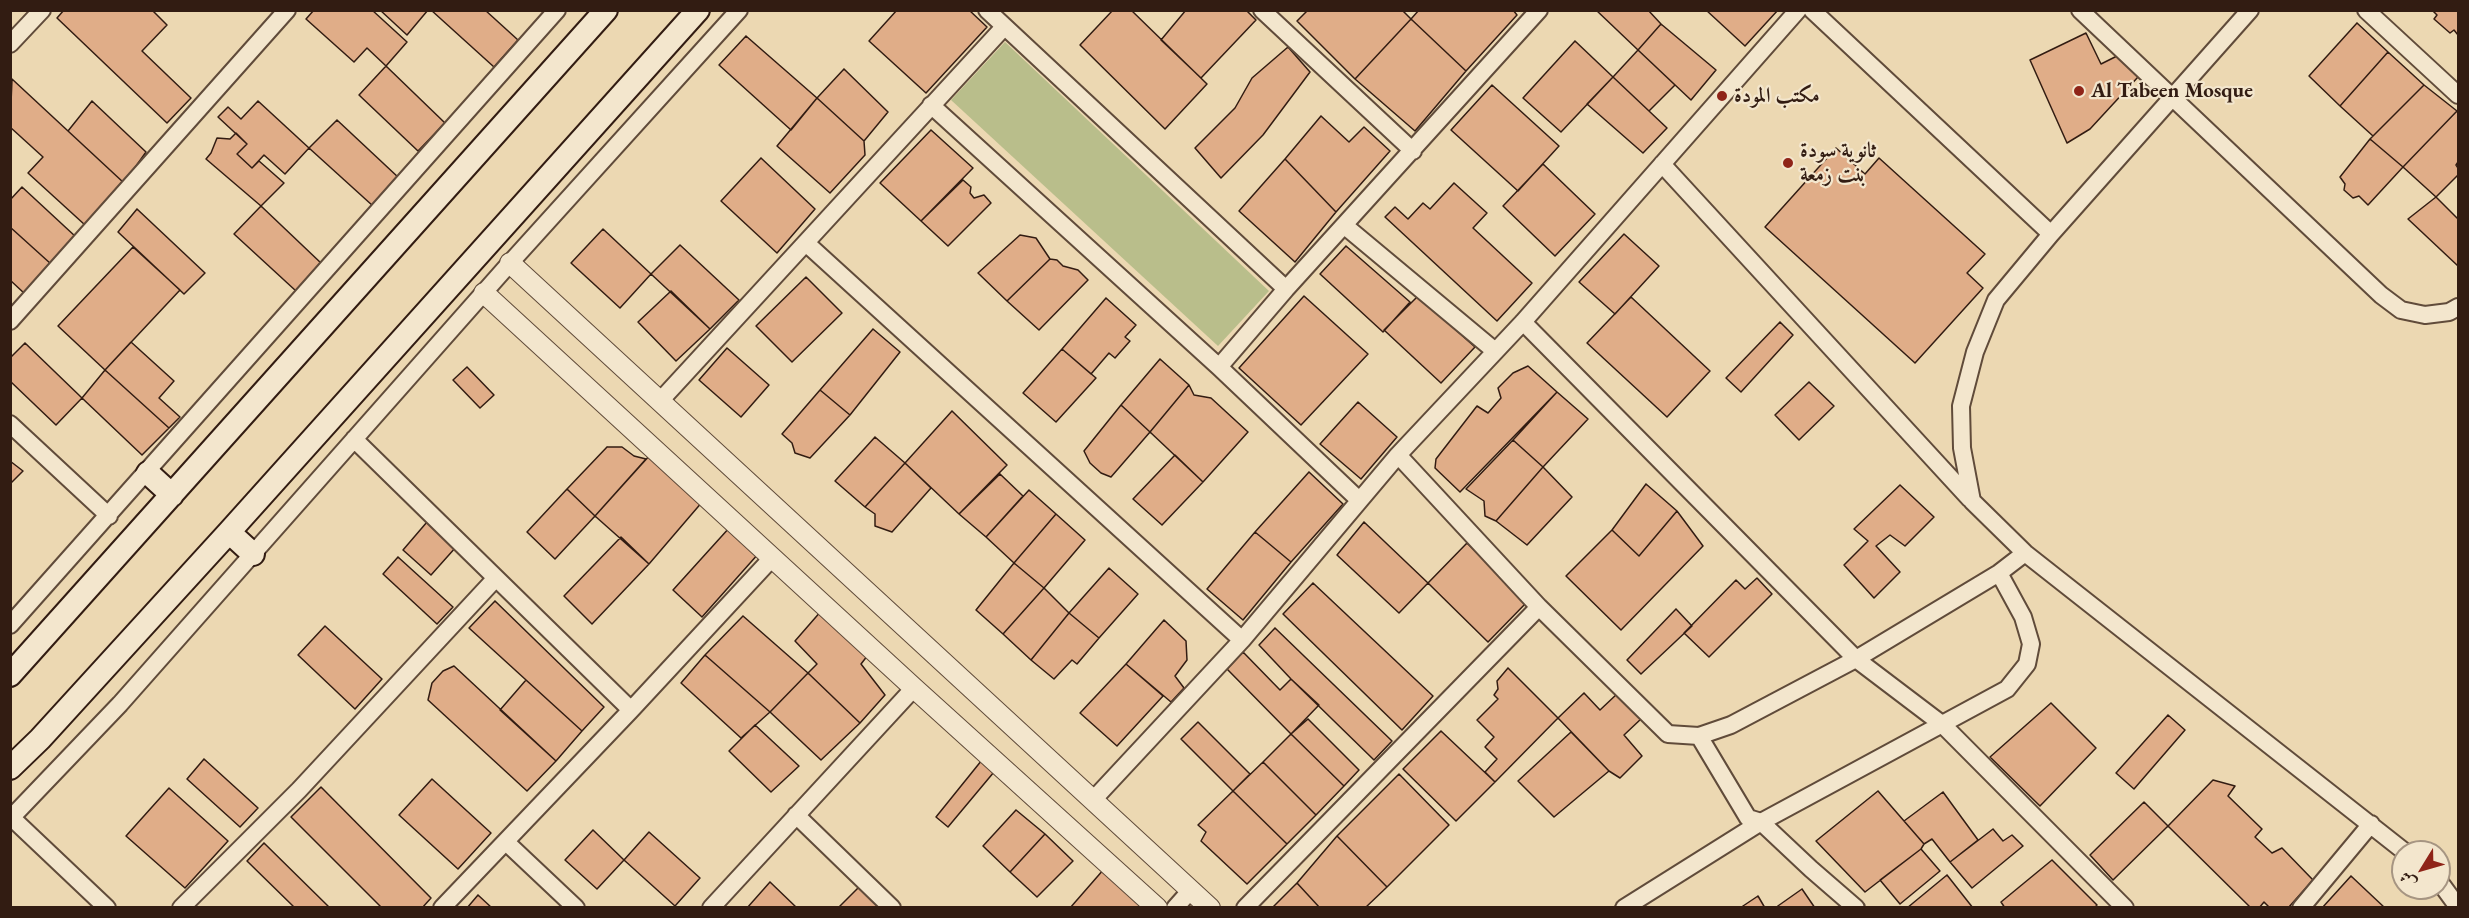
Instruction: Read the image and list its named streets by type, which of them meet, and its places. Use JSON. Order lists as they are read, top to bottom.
{
  "places": ["Al Tabeen Mosque", "مكتب المودة", "ثانوية سودة بنت زمعة"],
  "north": "bottom left"
}
